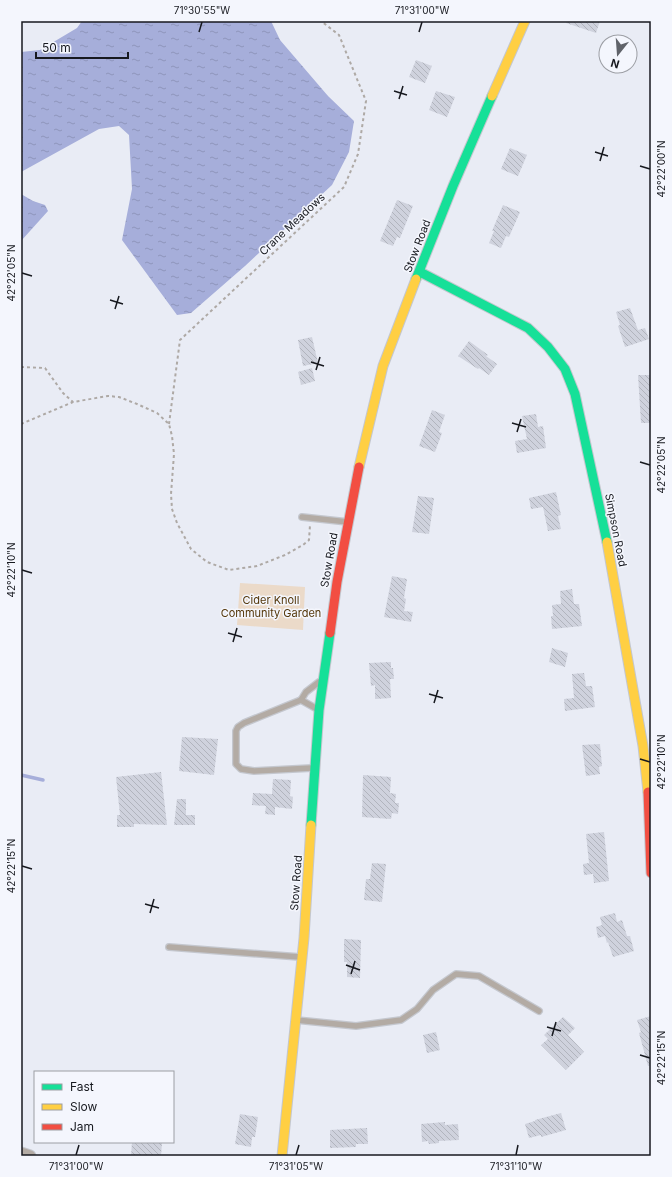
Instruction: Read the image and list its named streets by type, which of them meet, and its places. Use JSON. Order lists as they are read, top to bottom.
{
  "streets": {
    "street": ["Stow Road", "Simpson Road"],
    "path": ["Crane Meadows"]
  },
  "crossings": [
    ["Stow Road", "Simpson Road"]
  ],
  "parks": ["Cider Knoll Community Garden"],
  "legend": ["Fast", "Slow", "Jam"],
  "scale_bar": "50 m",
  "north": "bottom",
  "coordinates": [
    "71°30'55\"W",
    "71°31'00\"W",
    "42°22'00\"N",
    "42°22'05\"N",
    "42°22'10\"N",
    "42°22'15\"N",
    "71°31'05\"W",
    "71°31'10\"W"
  ]
}
